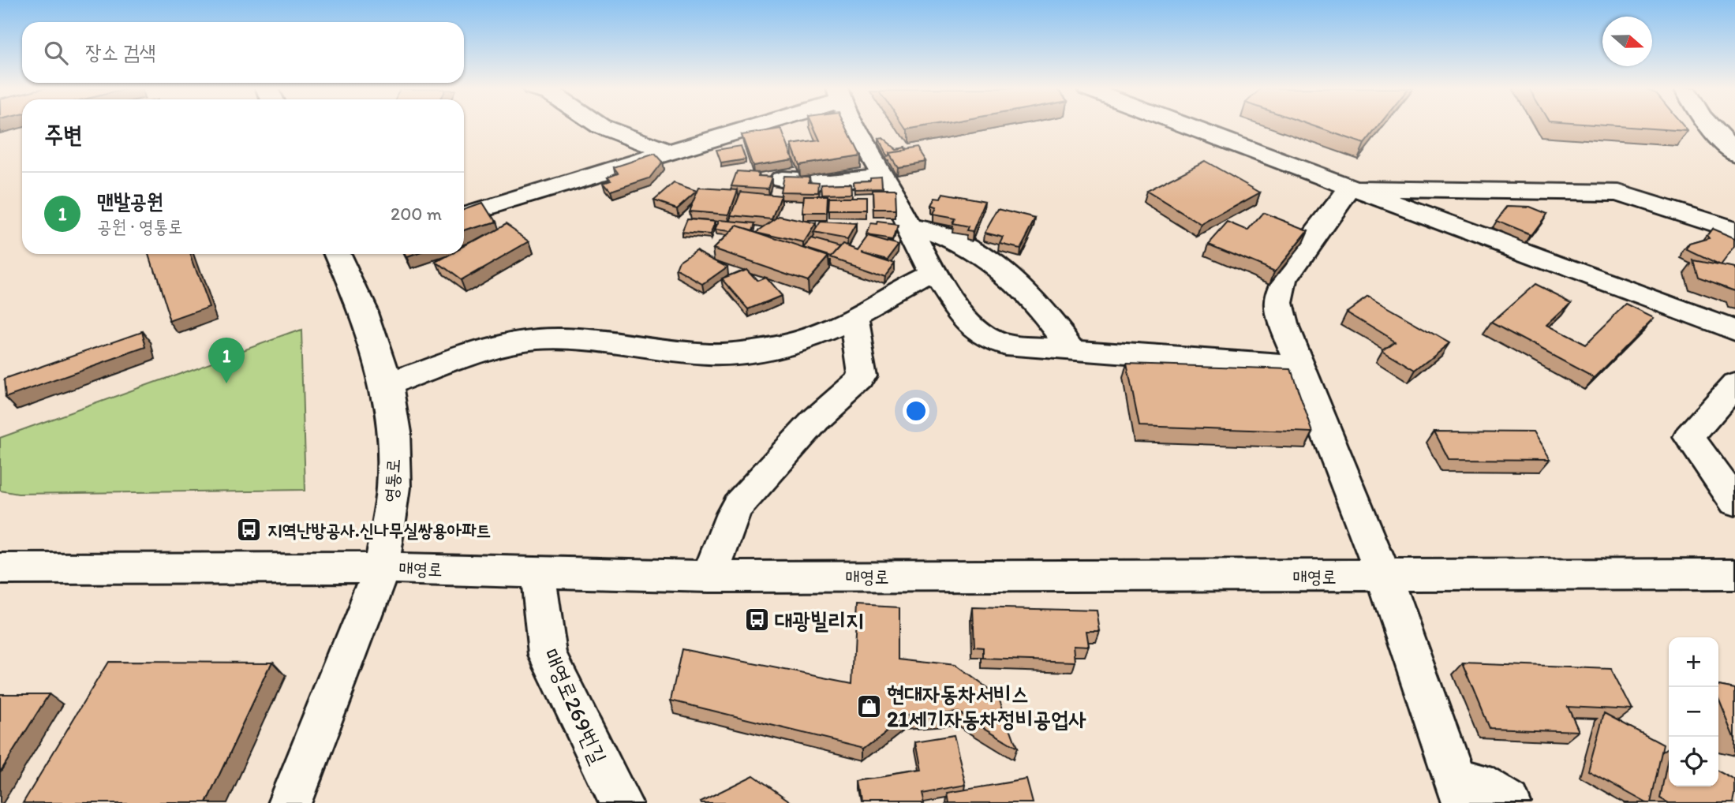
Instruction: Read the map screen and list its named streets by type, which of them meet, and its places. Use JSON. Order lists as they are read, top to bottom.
{
  "streets": {
    "street": ["영통로", "매영로", "매영로269번길"]
  },
  "crossings": [
    ["영통로", "매영로"],
    ["매영로", "매영로269번길"]
  ],
  "places": {
    "bus stop": ["지역난방공사.신나무실쌍용아파트", "대광빌리지"],
    "shop": ["현대자동차서비스 21세기자동차정비공업사"]
  },
  "north": "right",
  "page": {
    "search": "장소 검색",
    "heading": "주변",
    "list": [
      {
        "mark": "1",
        "name": "맨발공원",
        "note": "공원 · 영통로",
        "value": "200 m"
      }
    ],
    "pins": "1",
    "map_buttons": ["+", "−"]
  }
}
